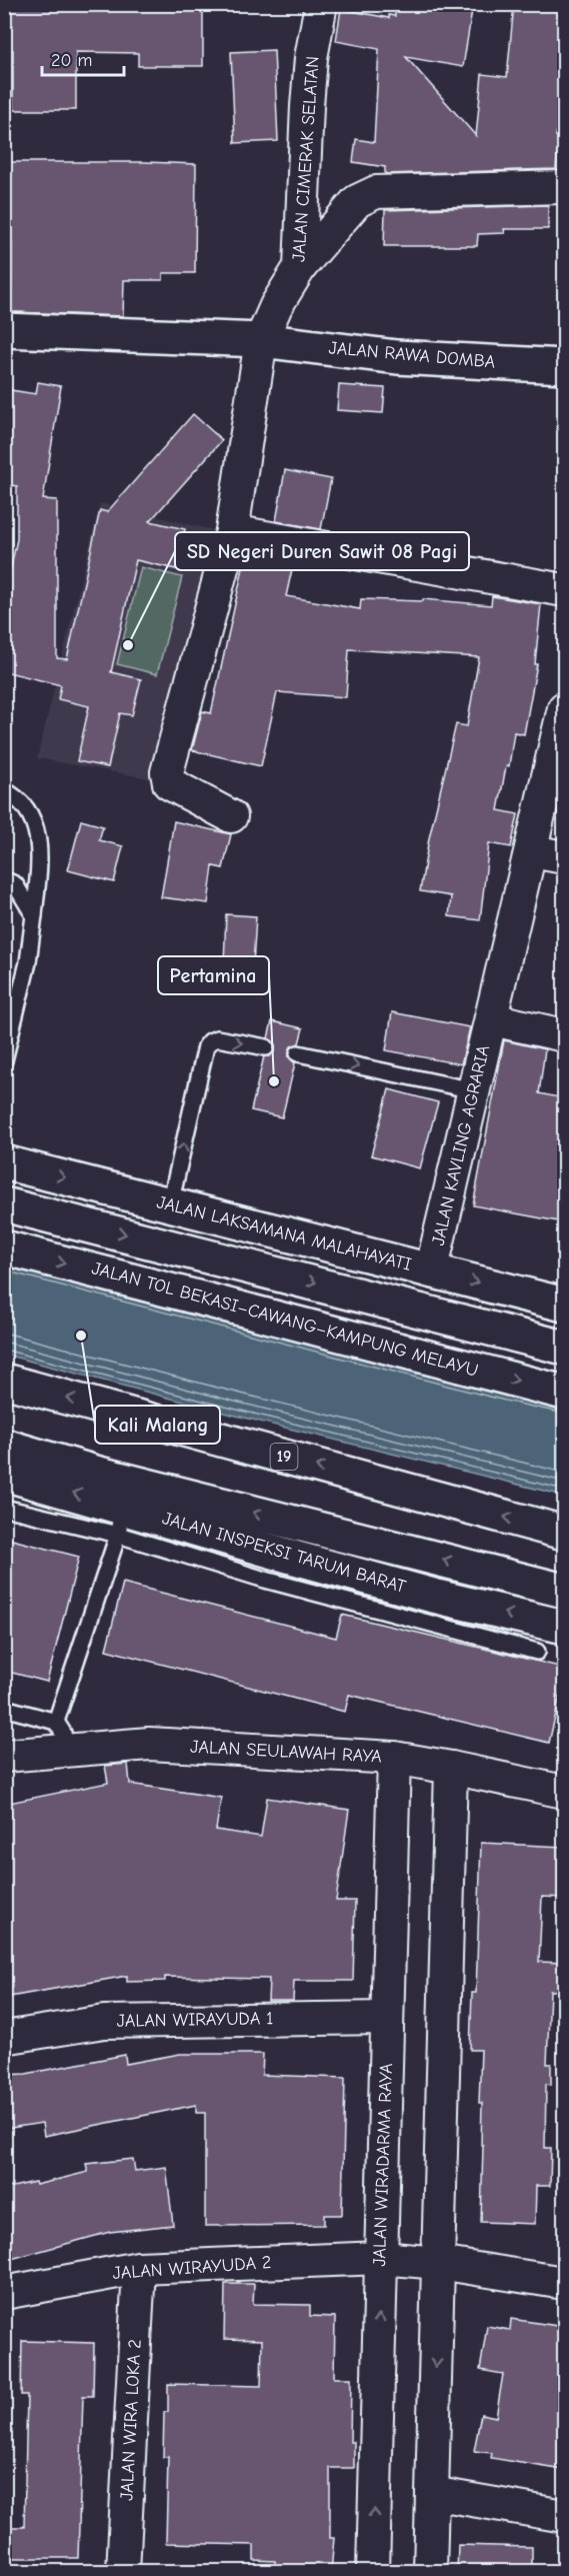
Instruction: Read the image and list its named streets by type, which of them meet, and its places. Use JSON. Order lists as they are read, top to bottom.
{
  "streets": {
    "main road": [
      "JALAN RAWA DOMBA",
      "JALAN LAKSAMANA MALAHAYATI",
      "JALAN TOL BEKASI–CAWANG–KAMPUNG MELAYU",
      "19",
      "JALAN INSPEKSI TARUM BARAT"
    ],
    "street": [
      "JALAN CIMERAK SELATAN",
      "JALAN KAVLING AGRARIA",
      "JALAN SEULAWAH RAYA",
      "JALAN WIRAYUDA 1",
      "JALAN WIRADARMA RAYA",
      "JALAN WIRAYUDA 2",
      "JALAN WIRA LOKA 2"
    ]
  },
  "crossings": [
    ["JALAN CIMERAK SELATAN", "JALAN RAWA DOMBA"],
    ["JALAN KAVLING AGRARIA", "JALAN LAKSAMANA MALAHAYATI"],
    ["JALAN SEULAWAH RAYA", "JALAN WIRADARMA RAYA"],
    ["JALAN WIRAYUDA 1", "JALAN WIRADARMA RAYA"],
    ["JALAN WIRADARMA RAYA", "JALAN WIRAYUDA 2"],
    ["JALAN WIRAYUDA 2", "JALAN WIRA LOKA 2"]
  ],
  "places": ["SD Negeri Duren Sawit 08 Pagi", "Pertamina", "Kali Malang"],
  "scale_bar": "20 m"
}
